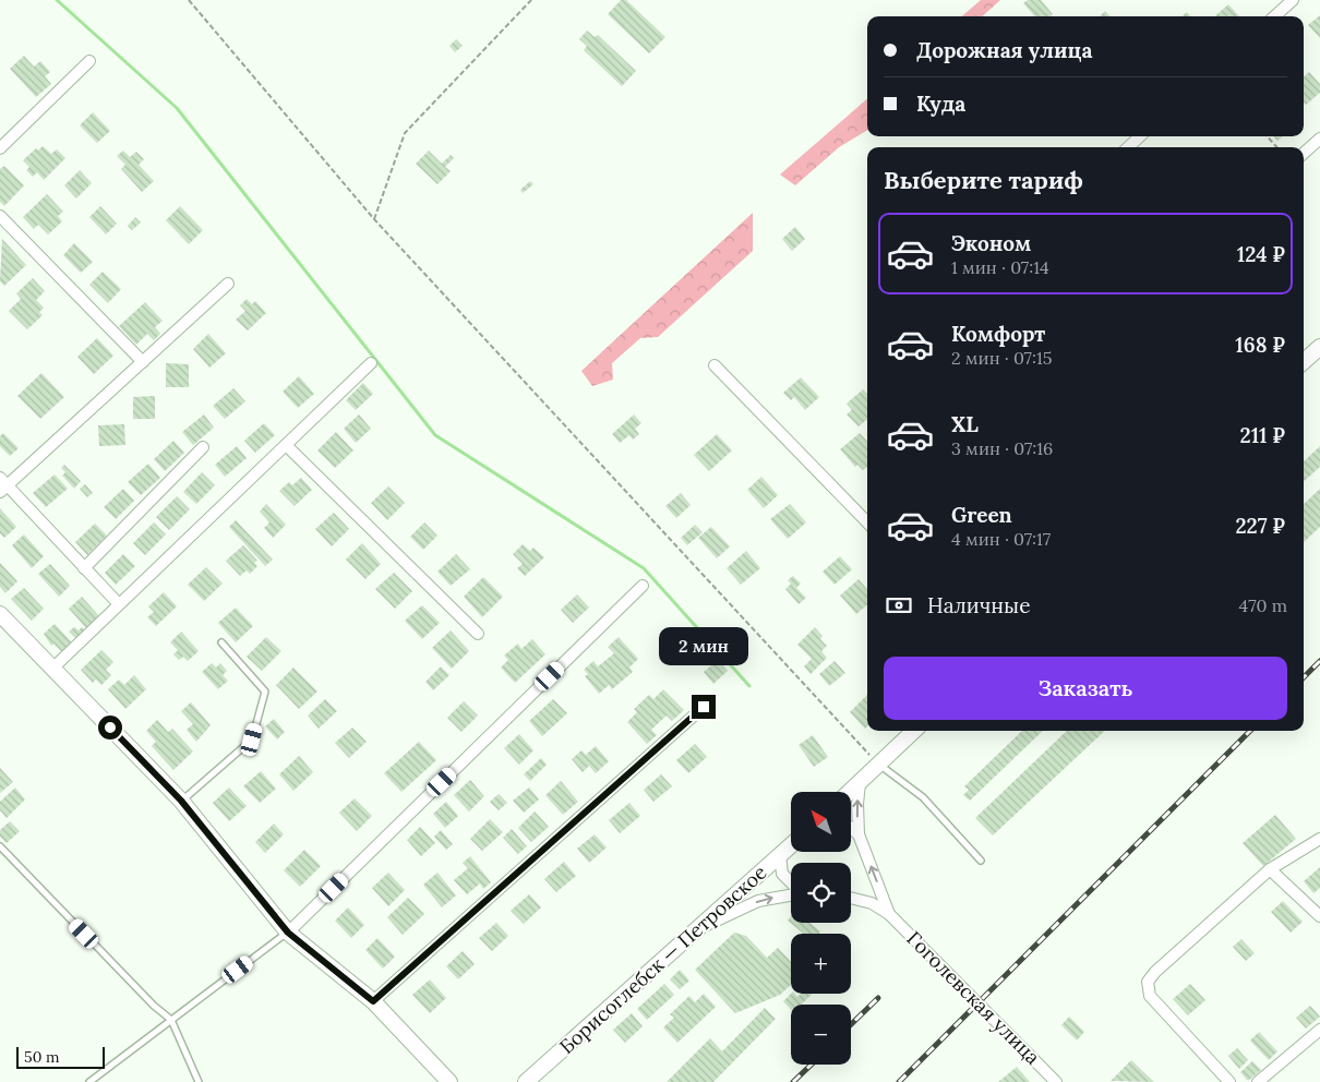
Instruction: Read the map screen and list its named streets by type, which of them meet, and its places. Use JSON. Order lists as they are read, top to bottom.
{
  "streets": {
    "street": ["Борисоглебск — Петровское", "Гоголевская улица"]
  },
  "scale_bar": "50 m",
  "north": "top left",
  "page": {
    "banner": ["Дорожная улица", "Куда"],
    "heading": "Выберите тариф",
    "list": [
      {
        "name": "Эконом",
        "note": "1 мин · 07:14",
        "value": "124 ₽"
      },
      {
        "name": "Комфорт",
        "note": "2 мин · 07:15",
        "value": "168 ₽"
      },
      {
        "name": "XL",
        "note": "3 мин · 07:16",
        "value": "211 ₽"
      },
      {
        "name": "Green",
        "note": "4 мин · 07:17",
        "value": "227 ₽"
      }
    ],
    "pay": ["Наличные", "470 m"],
    "bubble": "2 мин",
    "buttons": "Заказать",
    "map_buttons": ["+", "−"],
    "scale": "50 m"
  }
}
